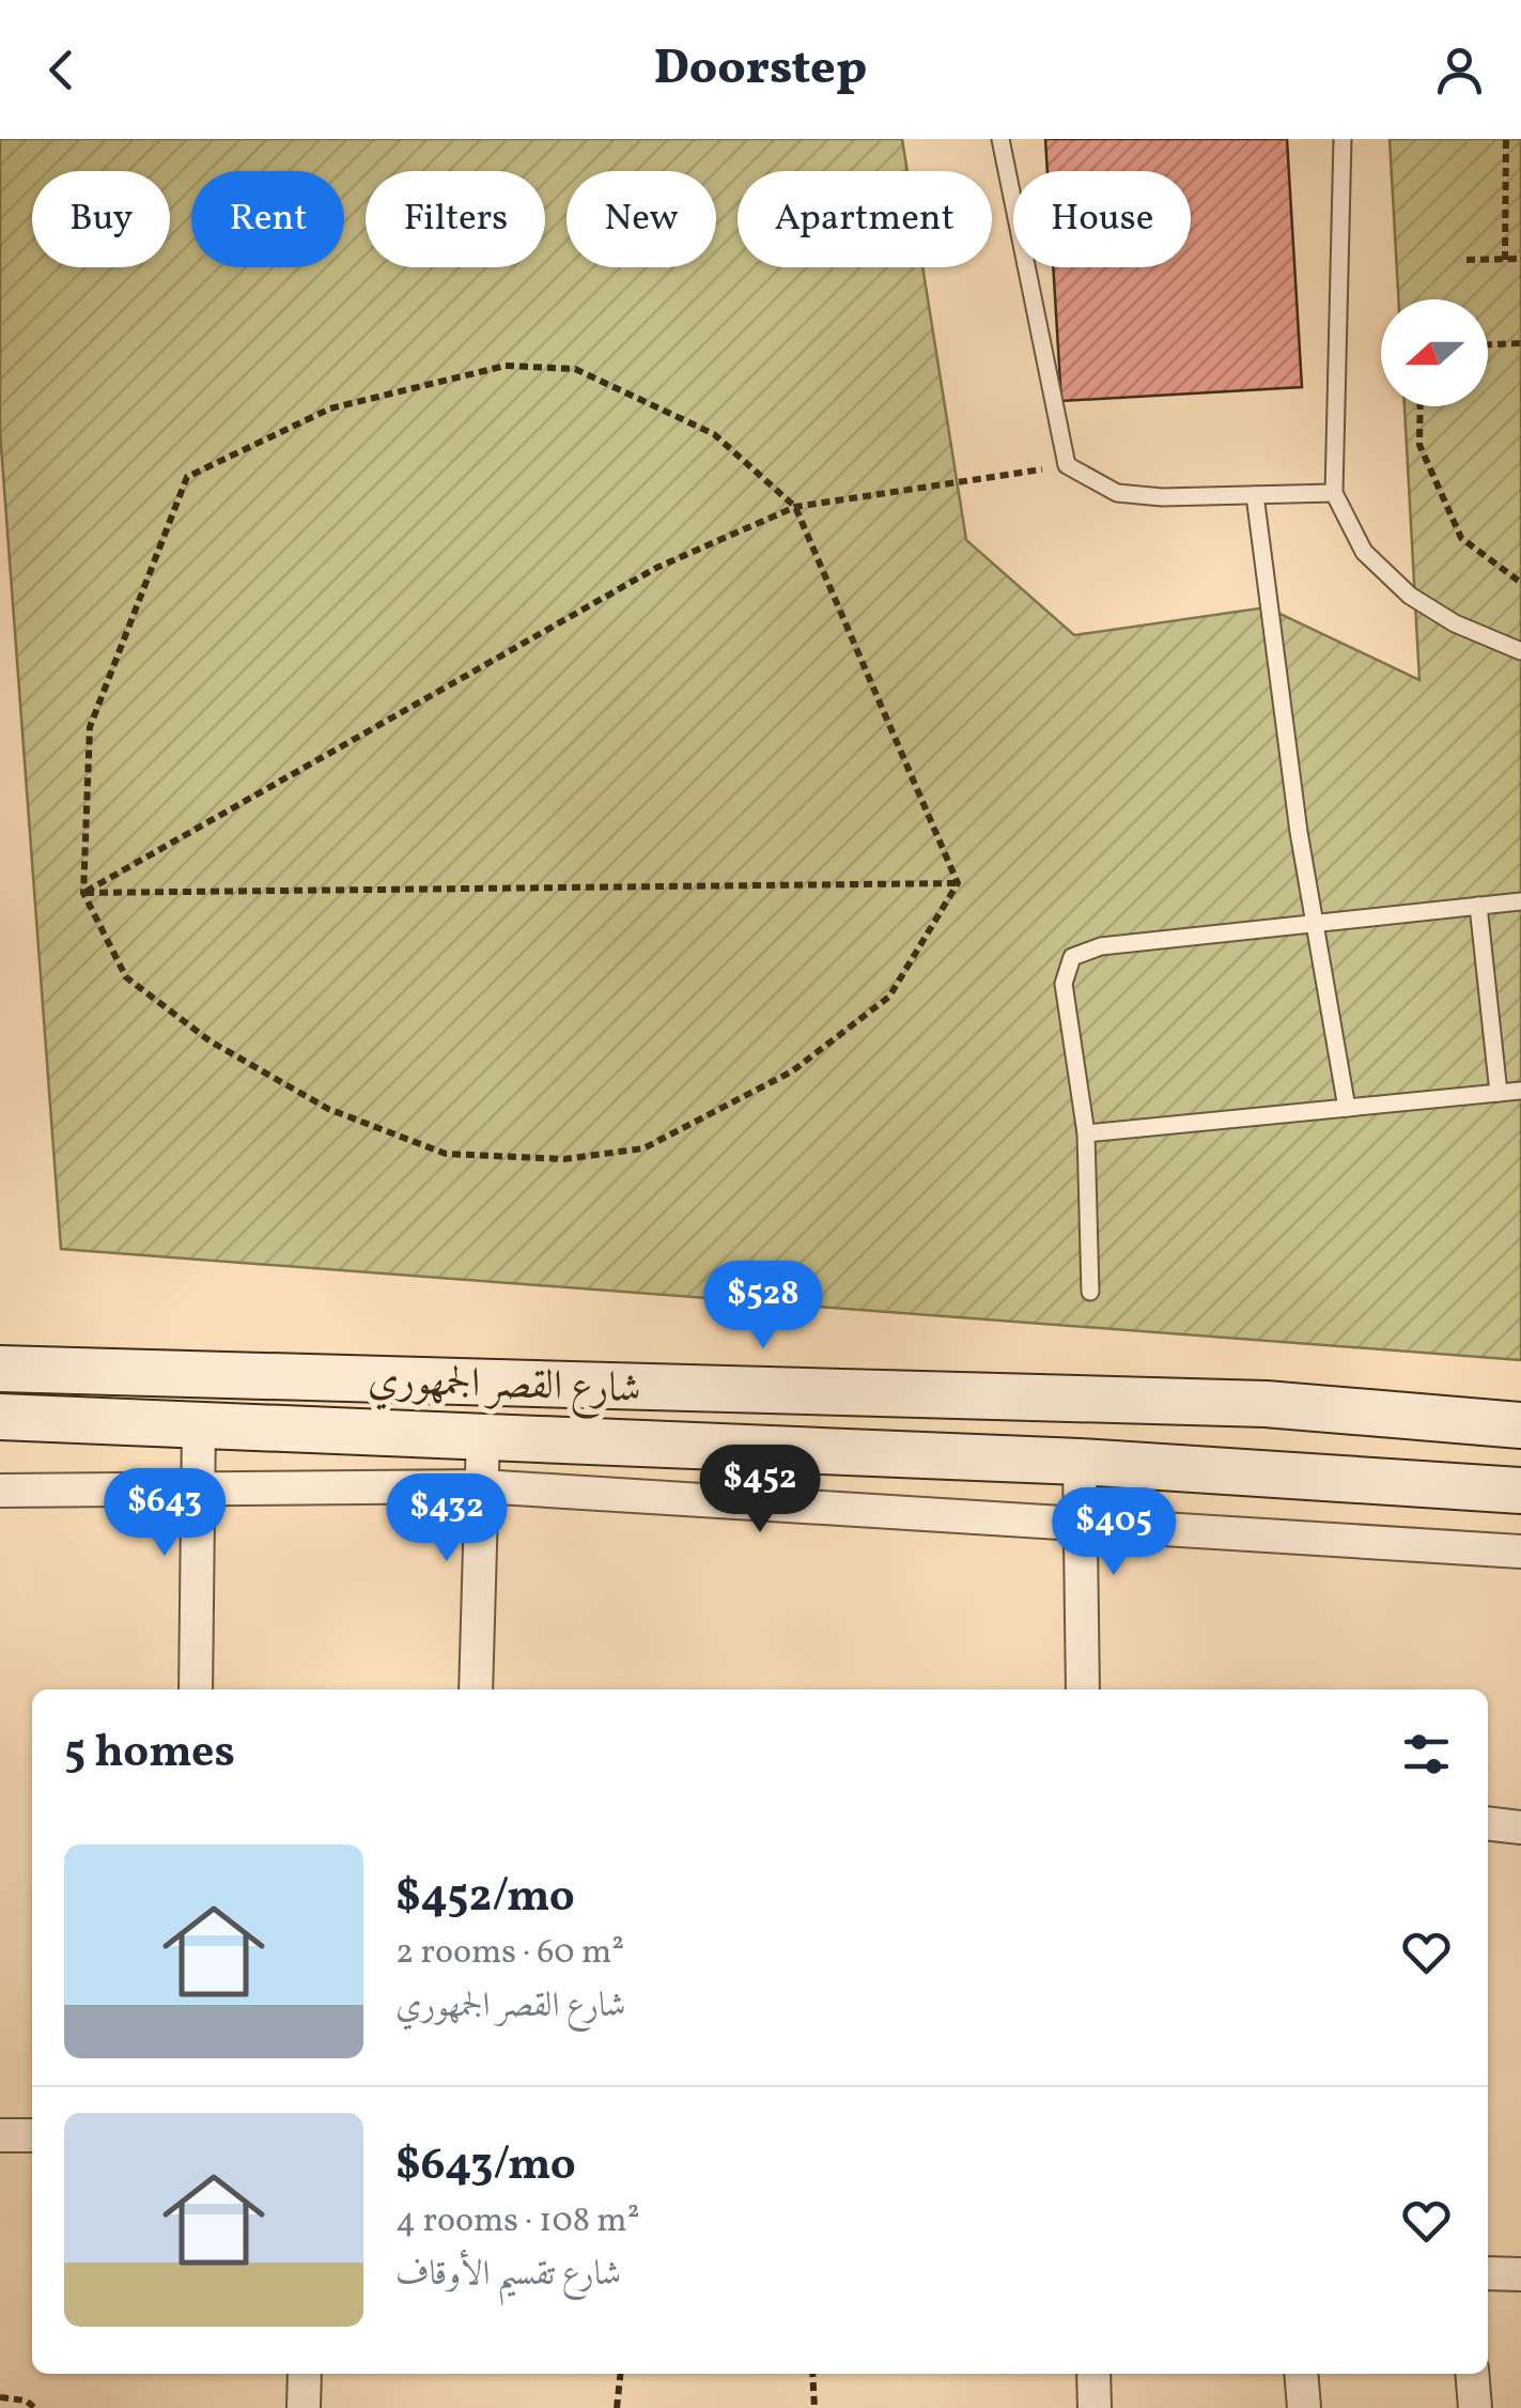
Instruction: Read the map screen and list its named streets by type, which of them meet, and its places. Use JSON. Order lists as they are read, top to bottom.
{
  "streets": {
    "main road": ["شارع القصر الجمهوري"]
  },
  "north": "left",
  "page": {
    "header": "Doorstep",
    "chip": [
      "Buy",
      "Rent",
      "Filters",
      "New",
      "Apartment",
      "House"
    ],
    "price": [
      "$528",
      "$452",
      "$643",
      "$432",
      "$405"
    ],
    "heading": "5 homes",
    "list": [
      {
        "name": "$452/mo",
        "note": "2 rooms · 60 m² · شارع القصر الجمهوري"
      },
      {
        "name": "$643/mo",
        "note": "4 rooms · 108 m² · شارع تقسيم الأوقاف"
      }
    ]
  }
}
